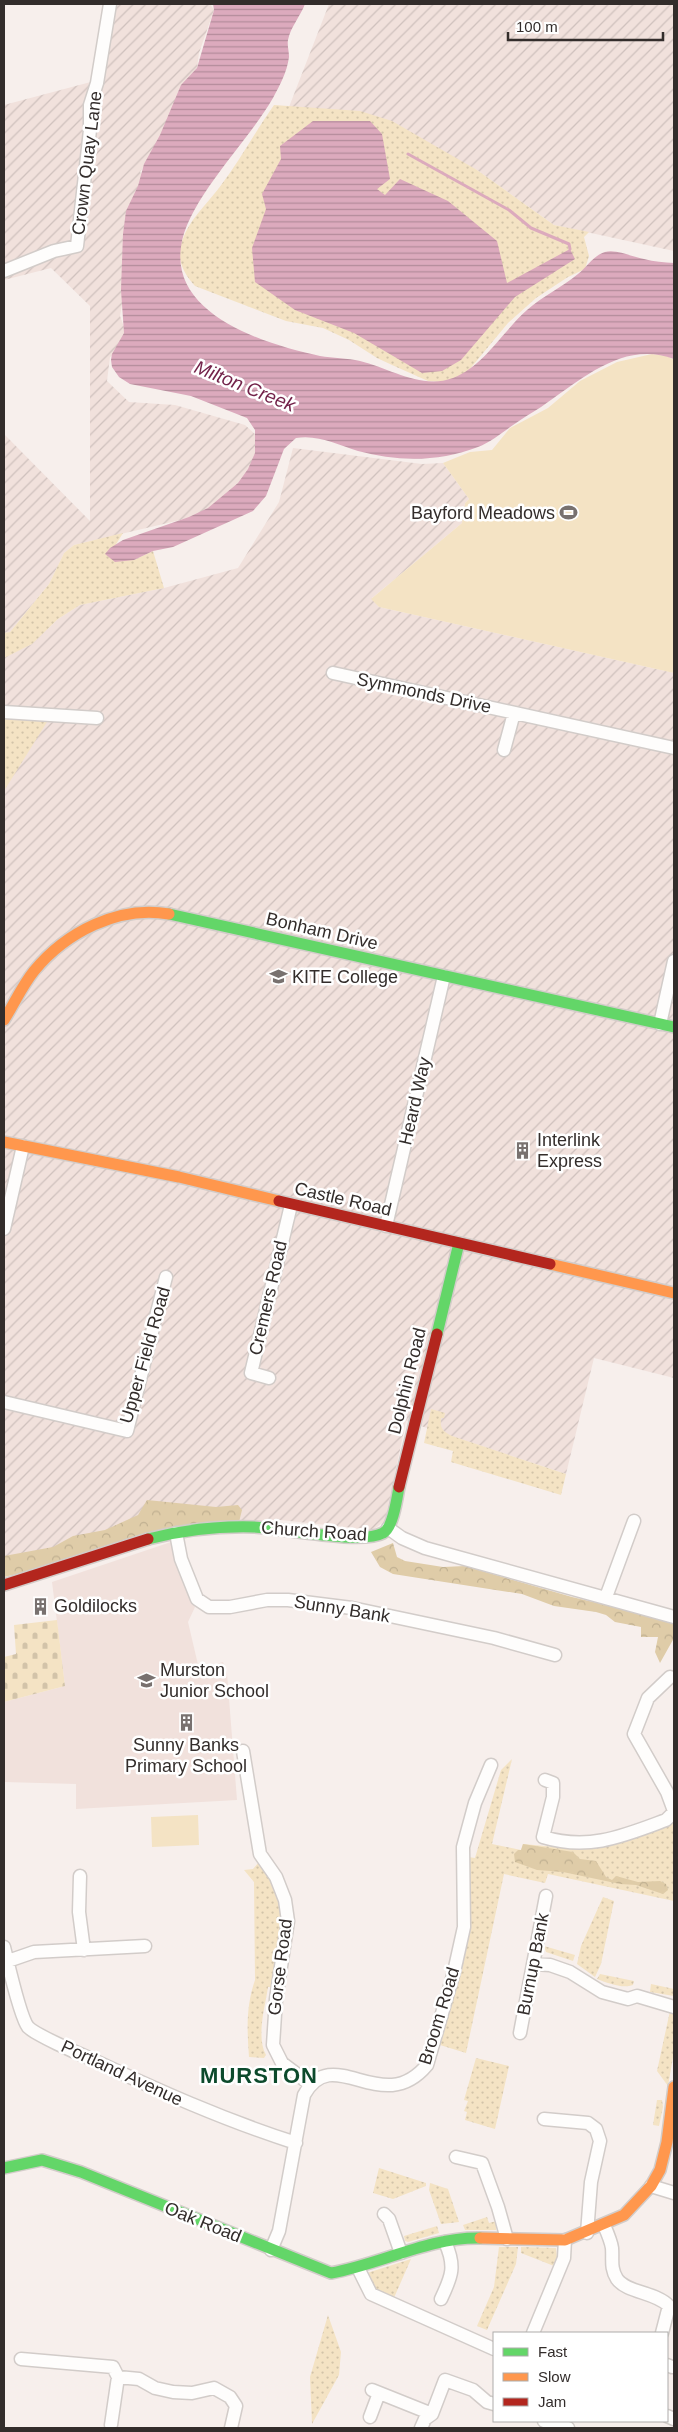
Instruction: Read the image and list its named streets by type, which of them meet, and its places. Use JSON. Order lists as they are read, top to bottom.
{
  "streets": {
    "street": [
      "Crown Quay Lane",
      "Symmonds Drive",
      "Bonham Drive",
      "Heard Way",
      "Castle Road",
      "Cremers Road",
      "Upper Field Road",
      "Dolphin Road",
      "Church Road",
      "Sunny Bank",
      "Burnup Bank",
      "Gorse Road",
      "Broom Road",
      "Portland Avenue",
      "Oak Road"
    ]
  },
  "crossings": [
    ["Bonham Drive", "Heard Way"],
    ["Heard Way", "Castle Road"],
    ["Castle Road", "Cremers Road"],
    ["Castle Road", "Dolphin Road"],
    ["Dolphin Road", "Church Road"],
    ["Church Road", "Sunny Bank"],
    ["Gorse Road", "Broom Road"]
  ],
  "districts": ["MURSTON"],
  "water": ["Milton Creek"],
  "places": {
    "sports": ["Bayford Meadows"],
    "school or university": ["KITE College", "Murston Junior School"],
    "building": ["Interlink Express", "Goldilocks", "Sunny Banks Primary School"]
  },
  "legend": ["Fast", "Slow", "Jam"],
  "scale_bar": "100 m"
}
